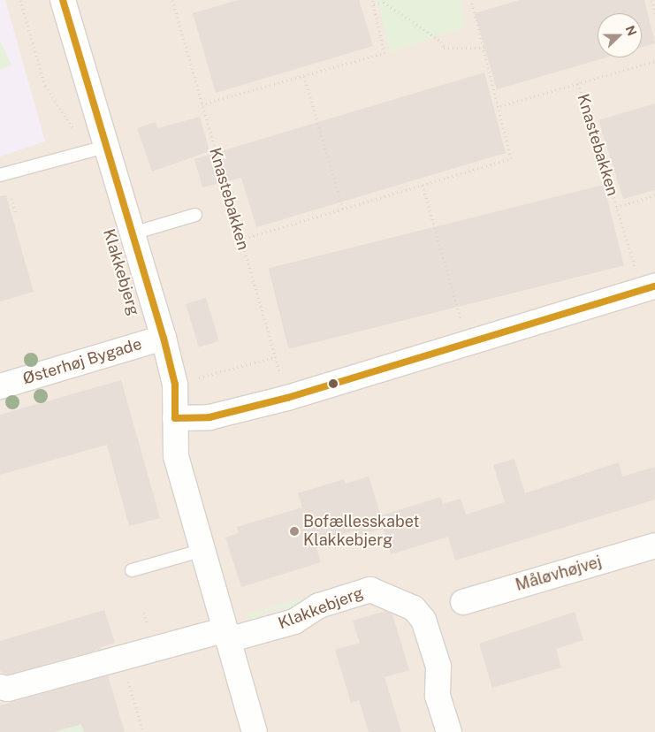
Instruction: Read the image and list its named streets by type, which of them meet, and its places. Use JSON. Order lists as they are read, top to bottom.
{
  "streets": {
    "street": ["Klakkebjerg", "Østerhøj Bygade", "Måløvhøjvej"],
    "path": ["Knastebakken"]
  },
  "crossings": [
    ["Klakkebjerg", "Østerhøj Bygade"]
  ],
  "places": ["Bofællesskabet Klakkebjerg"],
  "north": "right"
}
